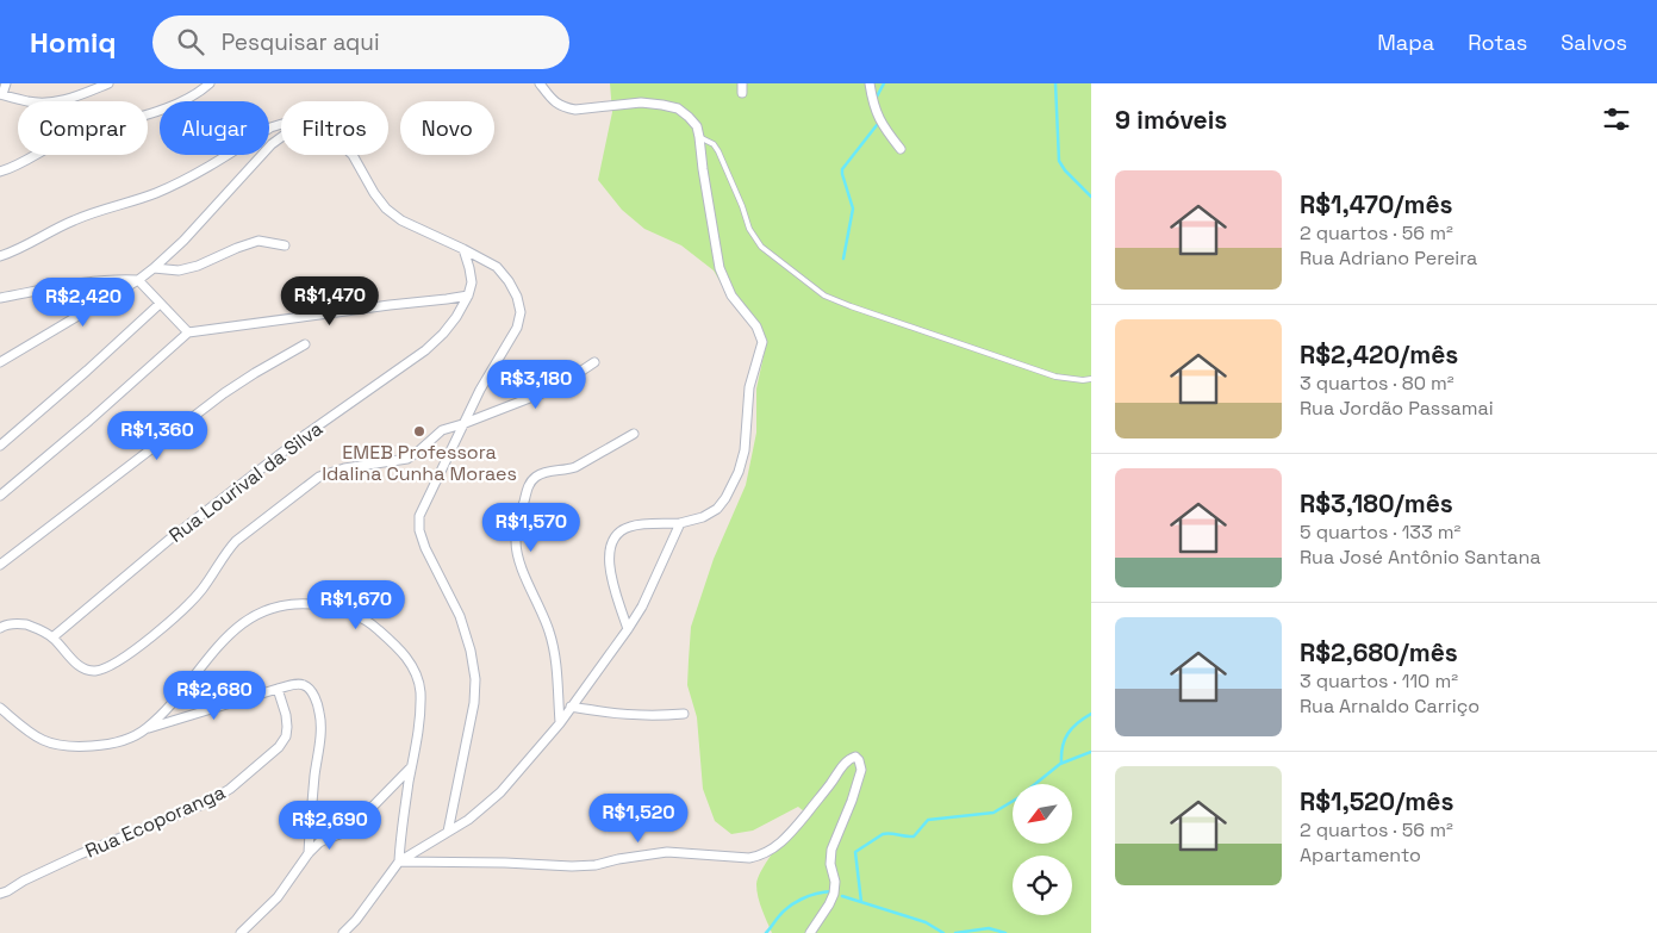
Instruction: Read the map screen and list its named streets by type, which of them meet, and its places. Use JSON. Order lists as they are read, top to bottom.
{
  "streets": {
    "street": ["Rua Lourival da Silva", "Rua Ecoporanga"]
  },
  "places": ["EMEB Professora Idalina Cunha Moraes"],
  "north": "bottom left",
  "page": {
    "header": "Homiq",
    "search": "Pesquisar aqui",
    "nav": ["Mapa", "Rotas", "Salvos"],
    "heading": "9 imóveis",
    "chip": [
      "Comprar",
      "Alugar",
      "Filtros",
      "Novo"
    ],
    "list": [
      {
        "name": "R$1,470/mês",
        "note": "2 quartos · 56 m² · Rua Adriano Pereira"
      },
      {
        "name": "R$2,420/mês",
        "note": "3 quartos · 80 m² · Rua Jordão Passamai"
      },
      {
        "name": "R$3,180/mês",
        "note": "5 quartos · 133 m² · Rua José Antônio Santana"
      },
      {
        "name": "R$2,680/mês",
        "note": "3 quartos · 110 m² · Rua Arnaldo Carriço"
      },
      {
        "name": "R$1,520/mês",
        "note": "2 quartos · 56 m² · Apartamento"
      }
    ],
    "price": [
      "R$1,470",
      "R$2,420",
      "R$3,180",
      "R$1,360",
      "R$1,570",
      "R$1,670",
      "R$2,680",
      "R$1,520",
      "R$2,690"
    ]
  }
}
